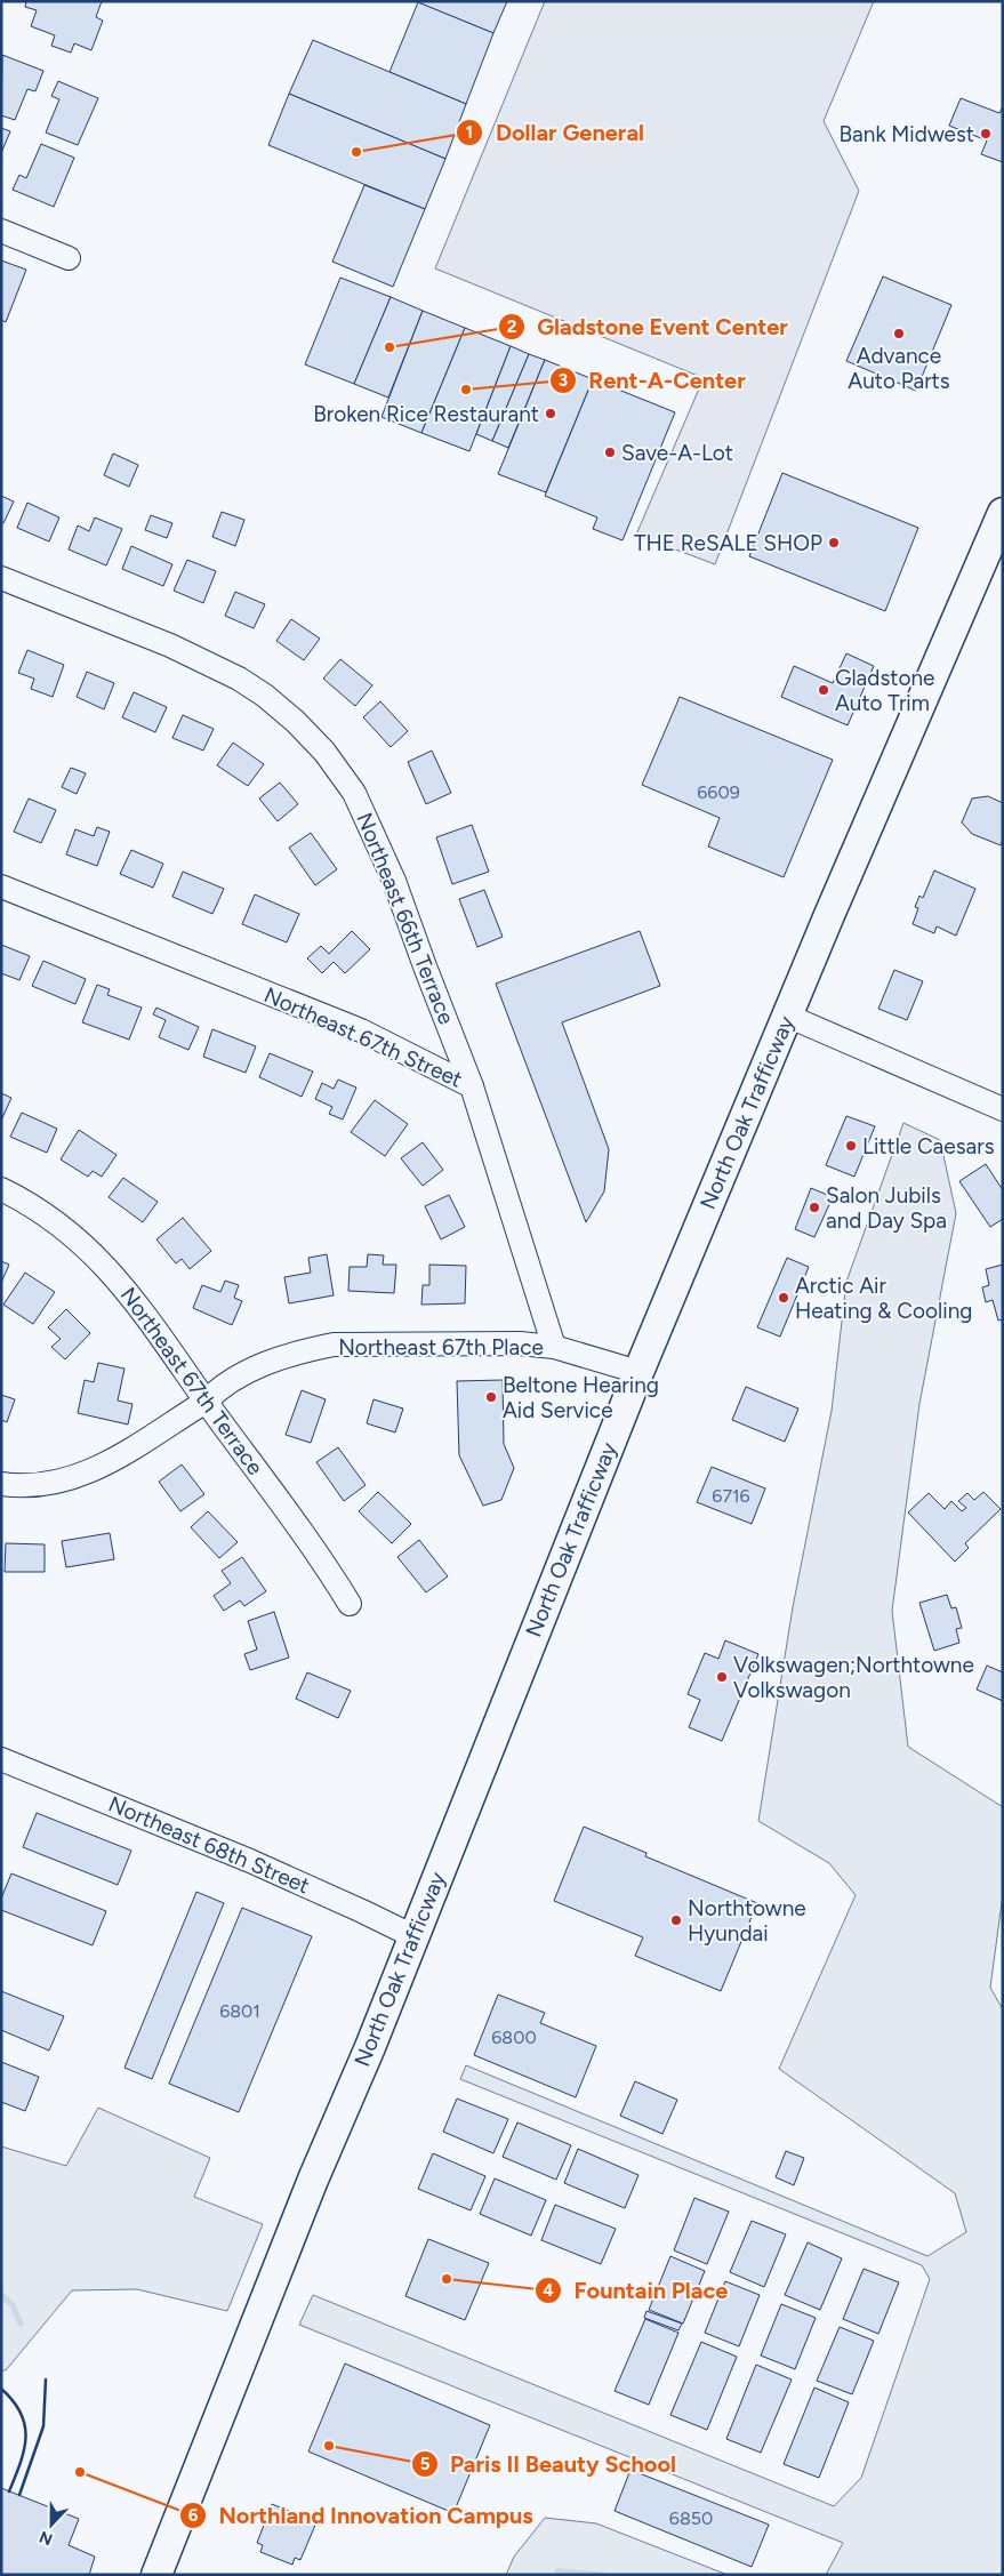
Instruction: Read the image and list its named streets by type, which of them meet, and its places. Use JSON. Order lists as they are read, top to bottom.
{
  "streets": {
    "main road": ["North Oak Trafficway"],
    "street": [
      "Northeast 66th Terrace",
      "Northeast 67th Street",
      "Northeast 67th Place",
      "Northeast 67th Terrace",
      "Northeast 68th Street"
    ]
  },
  "crossings": [
    ["Northeast 66th Terrace", "Northeast 67th Street"],
    ["Northeast 67th Street", "Northeast 67th Place"],
    ["North Oak Trafficway", "Northeast 67th Place"],
    ["North Oak Trafficway", "Northeast 68th Street"],
    ["Northeast 67th Place", "Northeast 67th Terrace"]
  ],
  "places": [
    "Bank Midwest",
    "Dollar General",
    "Advance Auto Parts",
    "Gladstone Event Center",
    "Rent-A-Center",
    "Broken Rice Restaurant",
    "Save-A-Lot",
    "THE ReSALE SHOP",
    "Gladstone Auto Trim",
    "Little Caesars",
    "Salon Jubils and Day Spa",
    "Arctic Air Heating & Cooling",
    "Beltone Hearing Aid Service",
    "Volkswagen;Northtowne Volkswagon",
    "Northtowne Hyundai",
    "Fountain Place",
    "Paris II Beauty School",
    "Northland Innovation Campus"
  ],
  "house_numbers": [
    "6609",
    "6716",
    "6801",
    "6800",
    "6850"
  ],
  "north": "bottom"
}
